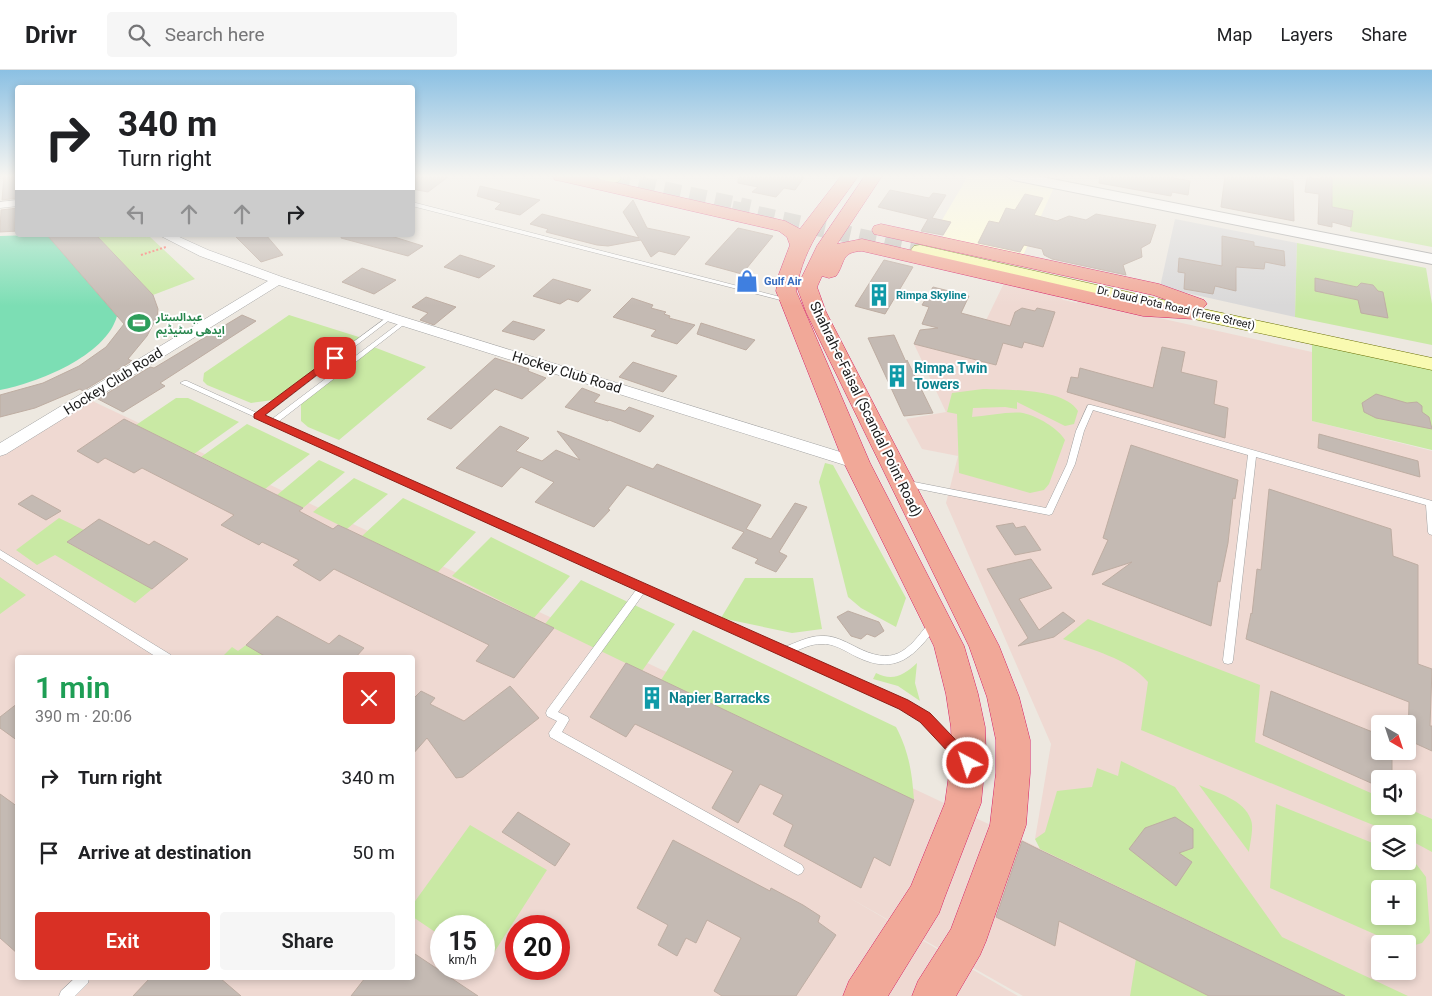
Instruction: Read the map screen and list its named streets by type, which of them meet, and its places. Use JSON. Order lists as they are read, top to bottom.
{
  "streets": {
    "highway": ["Shahrah-e-Faisal (Scandal Point Road)"],
    "main road": ["Dr. Daud Pota Road (Frere Street)"],
    "street": ["Hockey Club Road"]
  },
  "crossings": [
    ["Hockey Club Road", "Shahrah-e-Faisal (Scandal Point Road)"]
  ],
  "places": {
    "shop": ["Gulf Air"],
    "building": ["Rimpa Skyline", "Rimpa Twin Towers", "Napier Barracks"],
    "sports": ["عبدالستار ایدھی سٹیڈیم"]
  },
  "north": "bottom right",
  "page": {
    "header": "Drivr",
    "search": "Search here",
    "nav": ["Map", "Layers", "Share"],
    "turn": ["340 m", "Turn right"],
    "heading": ["1 min", "390 m · 20:06"],
    "map_buttons": ["+", "−"],
    "list": [
      {
        "name": "Turn right",
        "value": "340 m"
      },
      {
        "name": "Arrive at destination",
        "value": "50 m"
      }
    ],
    "buttons": ["Exit", "Share"],
    "speed": "15 km/h",
    "limit": "20"
  }
}
